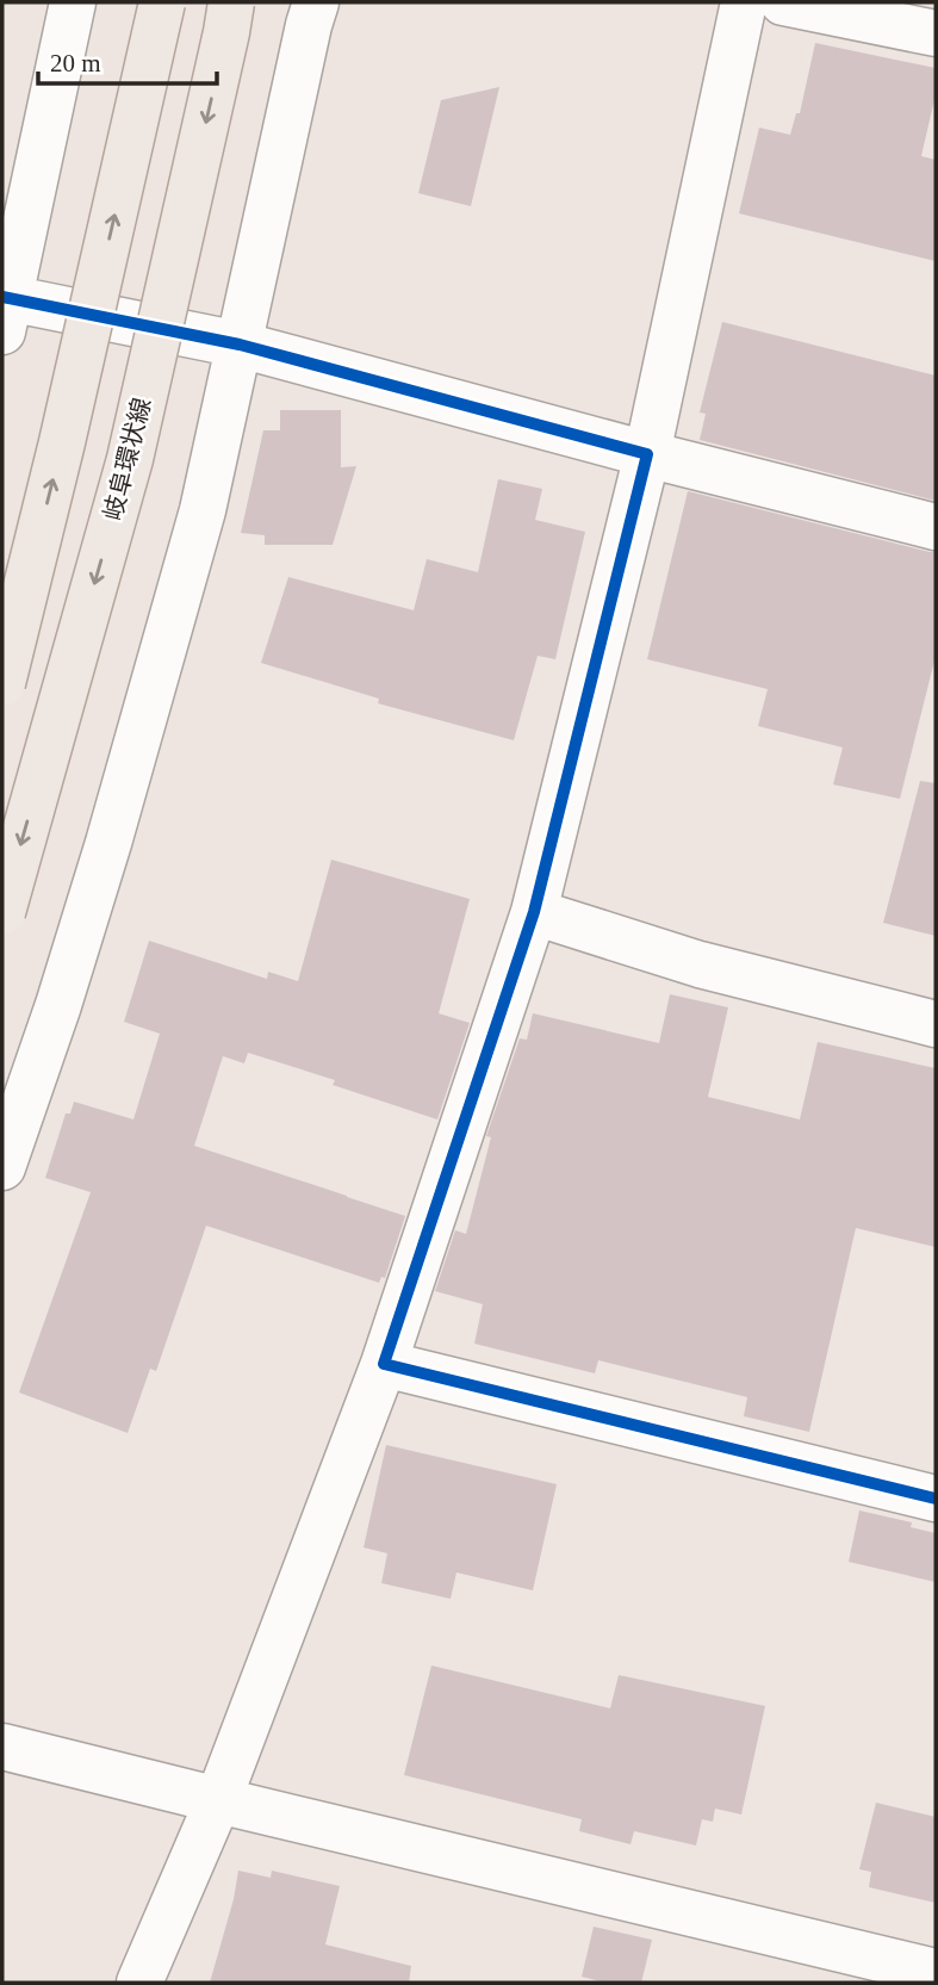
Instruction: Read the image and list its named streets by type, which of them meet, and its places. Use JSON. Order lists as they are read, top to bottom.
{
  "streets": {
    "main road": ["岐阜環状線"]
  },
  "scale_bar": "20 m"
}
